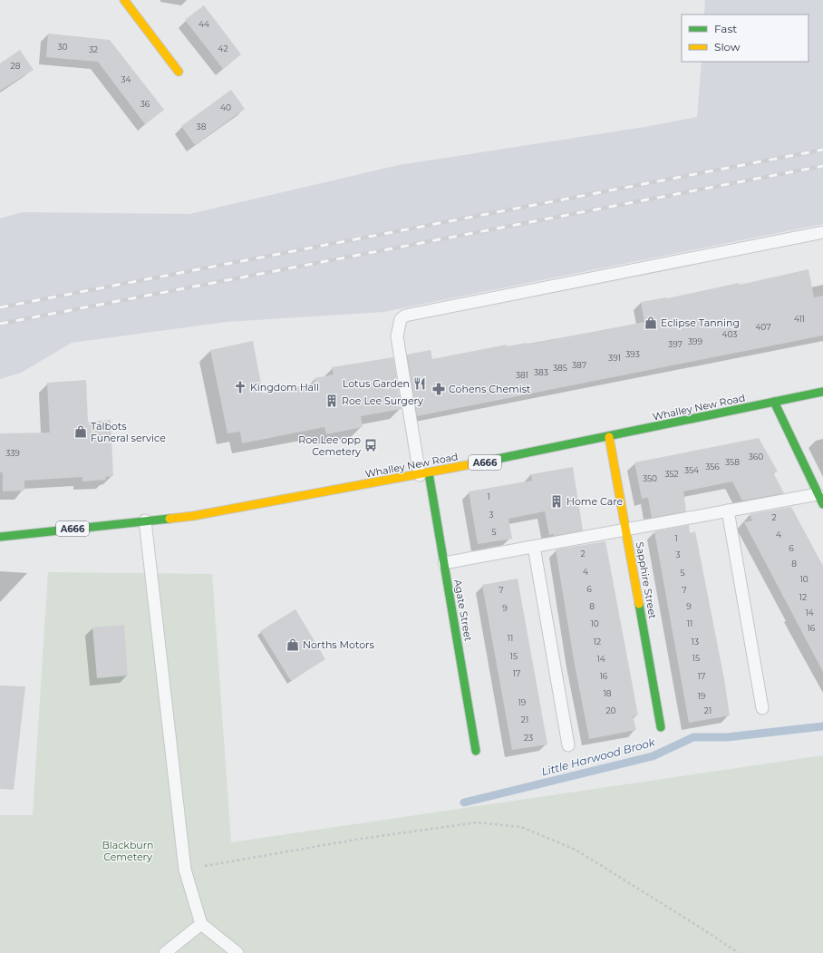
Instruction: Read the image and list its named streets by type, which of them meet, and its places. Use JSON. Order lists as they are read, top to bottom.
{
  "streets": {
    "main road": [
      "Whalley New Road",
      "A666",
      "Sapphire Street",
      "Agate Street"
    ]
  },
  "crossings": [
    ["Whalley New Road", "Sapphire Street"],
    ["Whalley New Road", "Agate Street"]
  ],
  "water": ["Little Harwood Brook"],
  "parks": ["Blackburn Cemetery"],
  "places": {
    "shop": ["Eclipse Tanning", "Talbots Funeral service", "Norths Motors"],
    "restaurant": ["Lotus Garden"],
    "church": ["Kingdom Hall"],
    "pharmacy": ["Cohens Chemist"],
    "building": ["Roe Lee Surgery", "Home Care"],
    "bus stop": ["Roe Lee opp Cemetery"]
  },
  "house_numbers": [
    "44",
    "30",
    "42",
    "32",
    "28",
    "34",
    "36",
    "40",
    "38",
    "411",
    "407",
    "403",
    "399",
    "397",
    "393",
    "391",
    "387",
    "385",
    "383",
    "381",
    "339",
    "360",
    "358",
    "356",
    "354",
    "352",
    "350",
    "1",
    "3",
    "2",
    "5",
    "4",
    "1",
    "6",
    "2",
    "3",
    "8",
    "4",
    "5",
    "10",
    "6",
    "7",
    "7",
    "12",
    "8",
    "9",
    "9",
    "14",
    "10",
    "11",
    "16",
    "11",
    "12",
    "13",
    "15",
    "15",
    "14",
    "17",
    "16",
    "17",
    "18",
    "19",
    "19",
    "20",
    "21",
    "21",
    "23"
  ],
  "legend": ["Fast", "Slow"]
}
